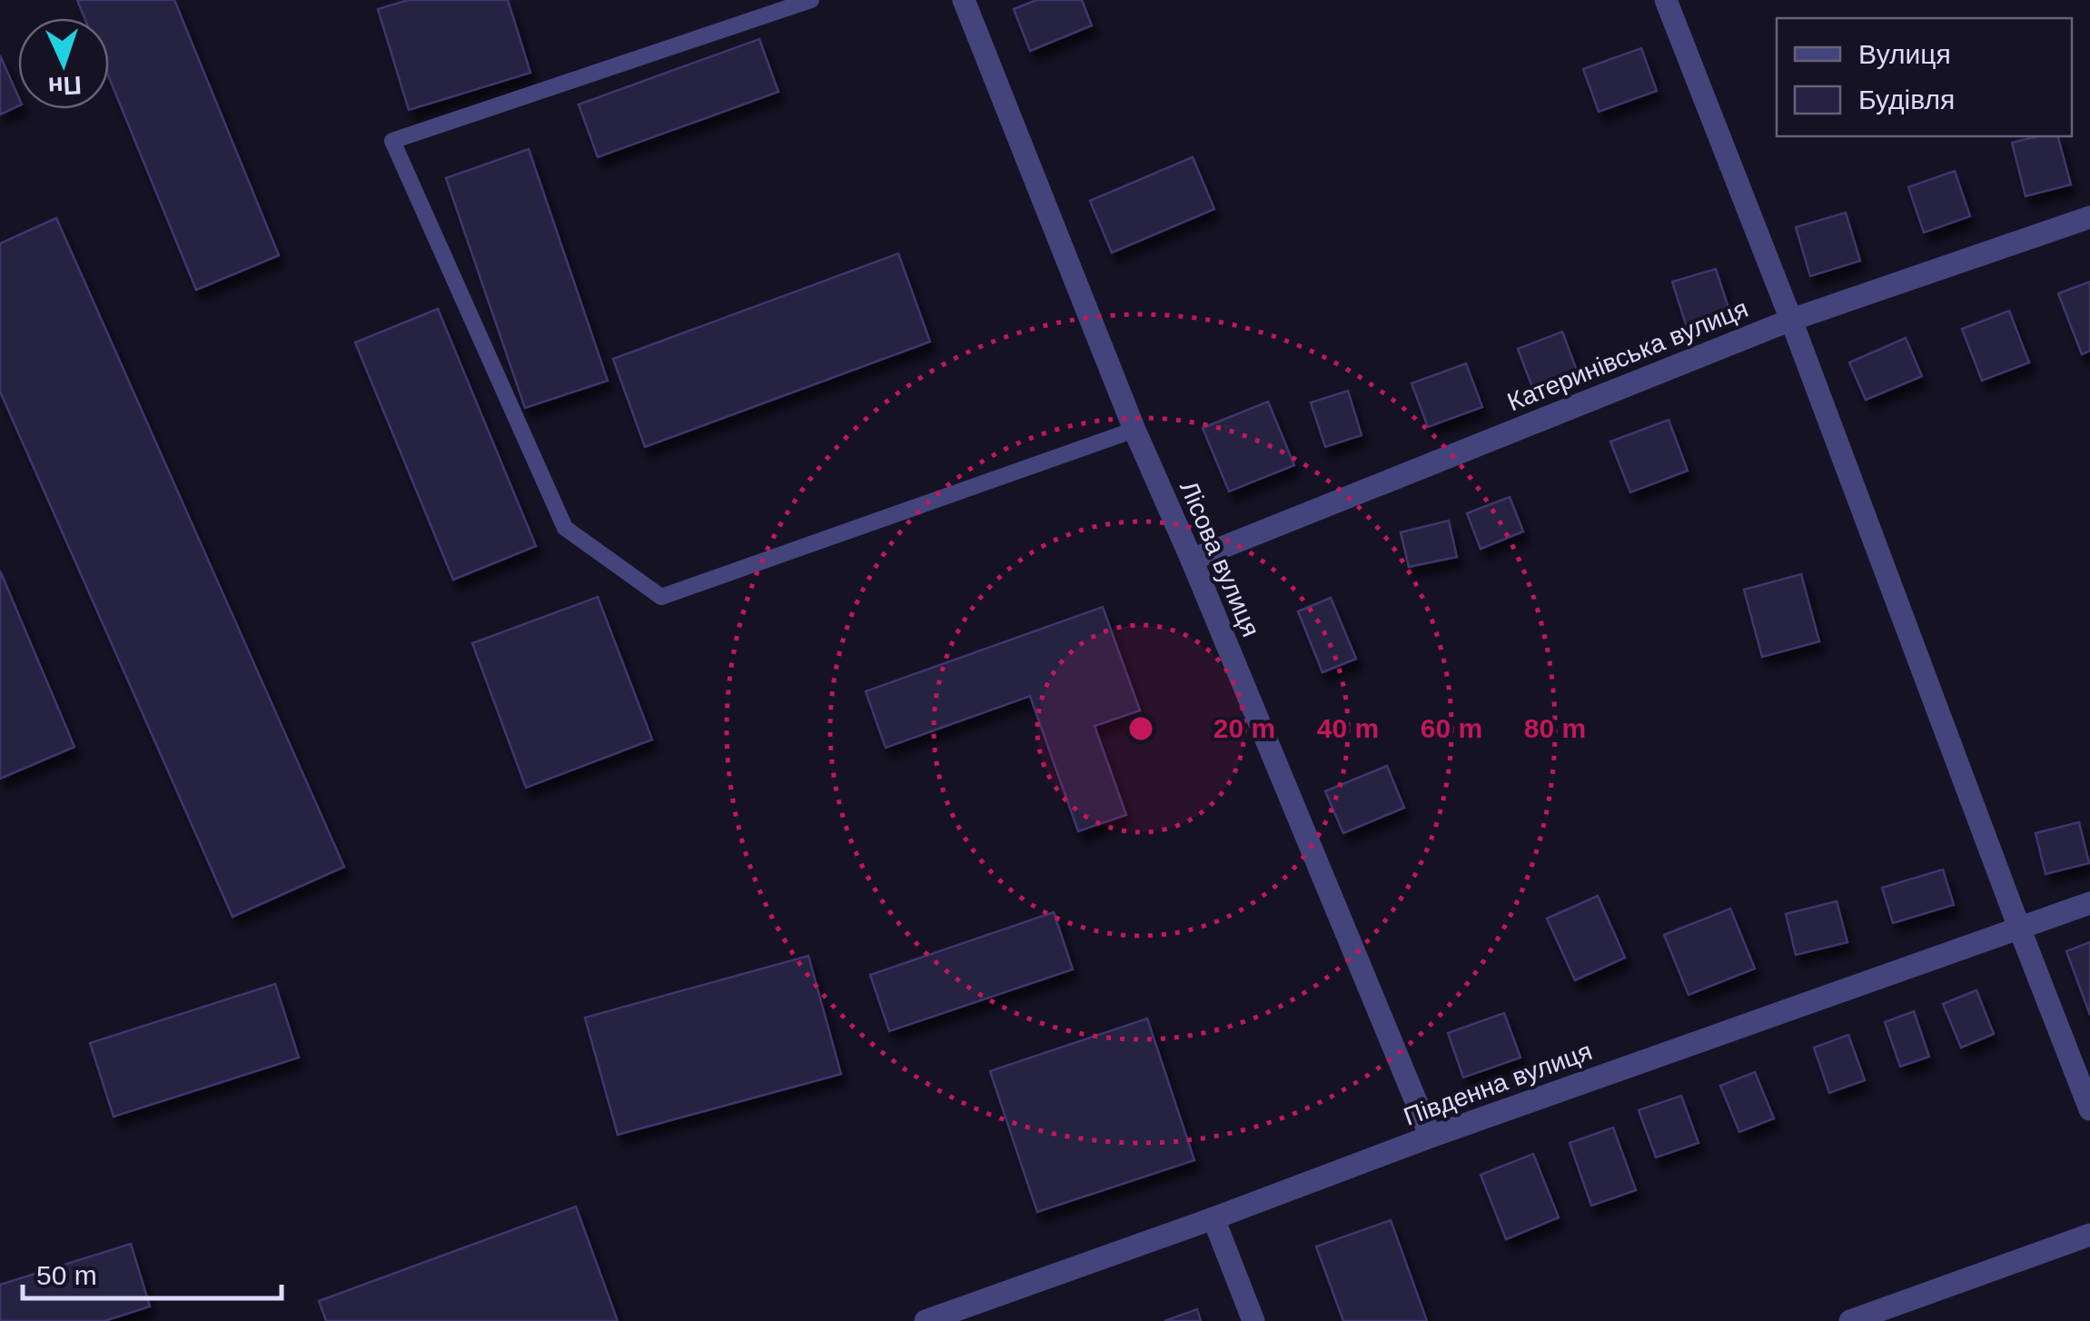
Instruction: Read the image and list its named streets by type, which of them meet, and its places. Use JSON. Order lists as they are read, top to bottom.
{
  "streets": {
    "street": ["Катеринівська вулиця", "Лісова вулиця", "Південна вулиця"]
  },
  "crossings": [
    ["Катеринівська вулиця", "Лісова вулиця"],
    ["Лісова вулиця", "Південна вулиця"]
  ],
  "legend": ["Вулиця", "Будівля"],
  "scale_bar": "50 m",
  "north": "bottom",
  "rings": [
    "20 m",
    "40 m",
    "60 m",
    "80 m"
  ]
}
